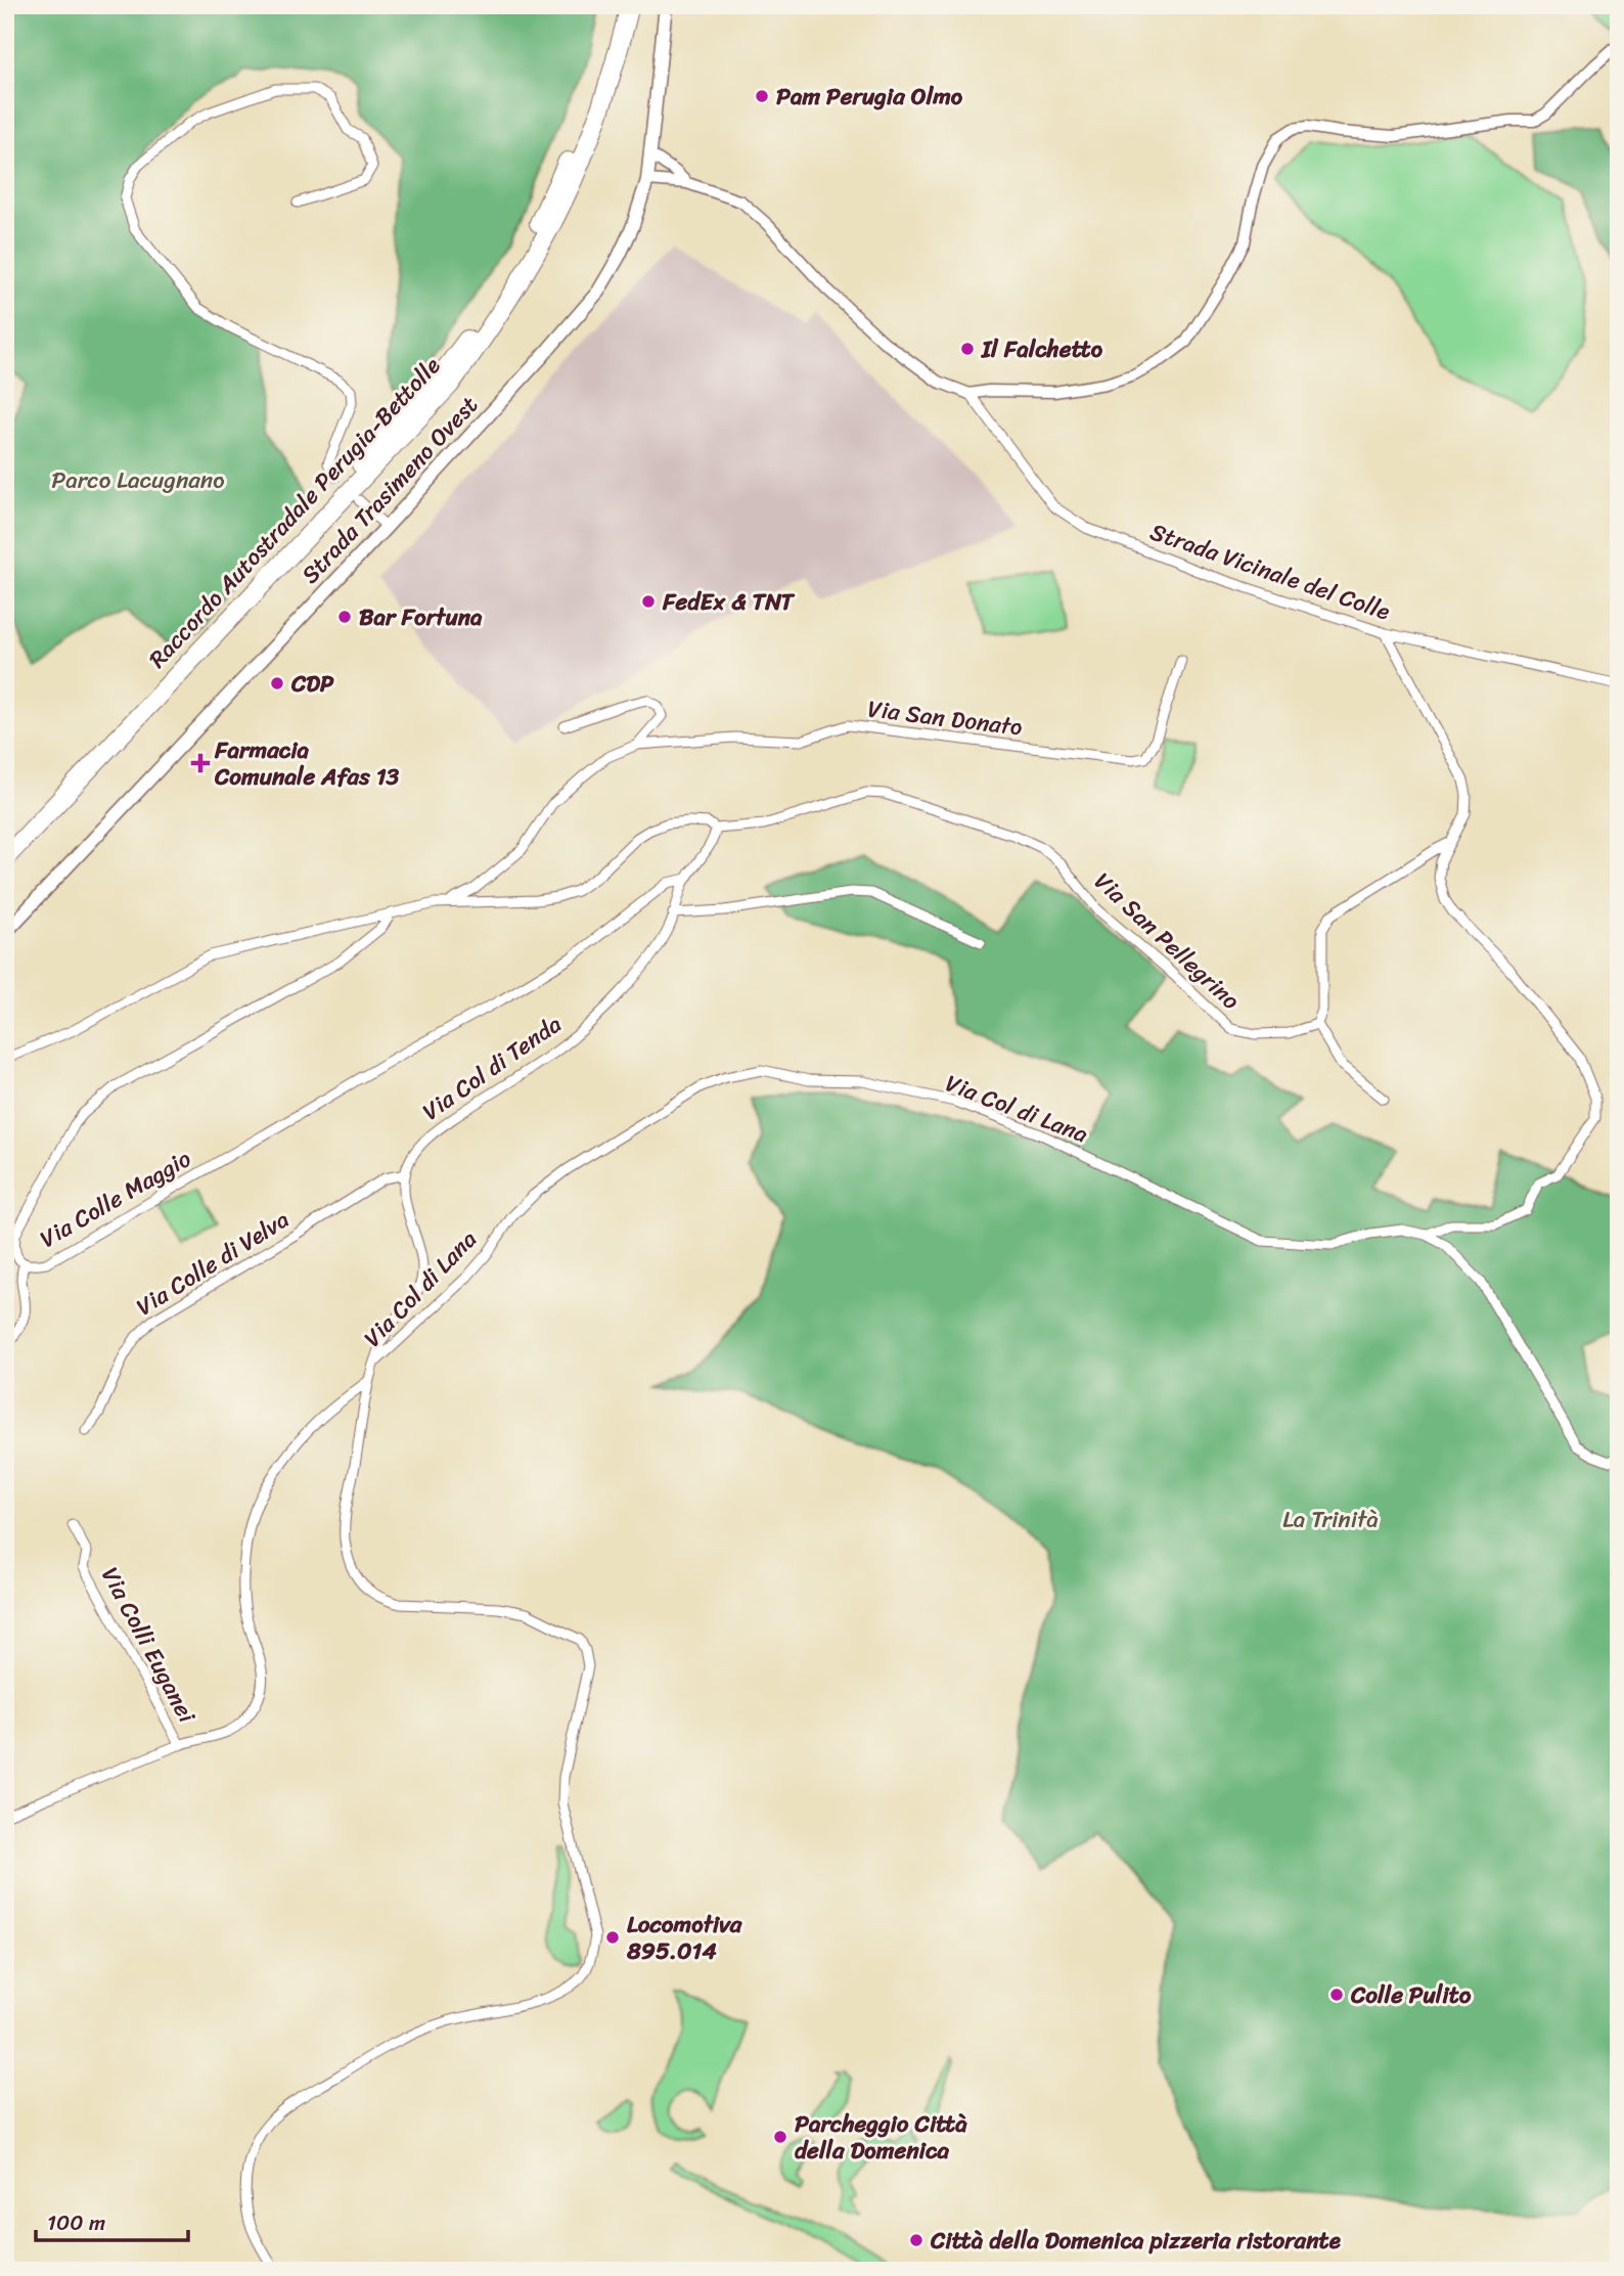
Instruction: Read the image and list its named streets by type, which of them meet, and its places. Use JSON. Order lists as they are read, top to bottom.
{
  "streets": {
    "highway": ["Raccordo Autostradale Perugia-Bettolle"],
    "main road": ["Strada Trasimeno Ovest"],
    "street": [
      "Strada Vicinale del Colle",
      "Via San Donato",
      "Via San Pellegrino",
      "Via Col di Tenda",
      "Via Col di Lana",
      "Via Colle Maggio",
      "Via Colle di Velva",
      "Via Colli Euganei"
    ]
  },
  "crossings": [
    ["Via San Pellegrino", "Via Col di Tenda"],
    ["Via Col di Tenda", "Via Colle Maggio"],
    ["Via Col di Tenda", "Via Colle di Velva"]
  ],
  "parks": ["Parco Lacugnano", "La Trinità"],
  "places": {
    "other": [
      "Pam Perugia Olmo",
      "Il Falchetto",
      "FedEx & TNT",
      "Bar Fortuna",
      "CDP",
      "Locomotiva 895.014",
      "Colle Pulito",
      "Parcheggio Città della Domenica",
      "Città della Domenica pizzeria ristorante"
    ],
    "health": ["Farmacia Comunale Afas 13"]
  },
  "scale_bar": "100 m"
}
